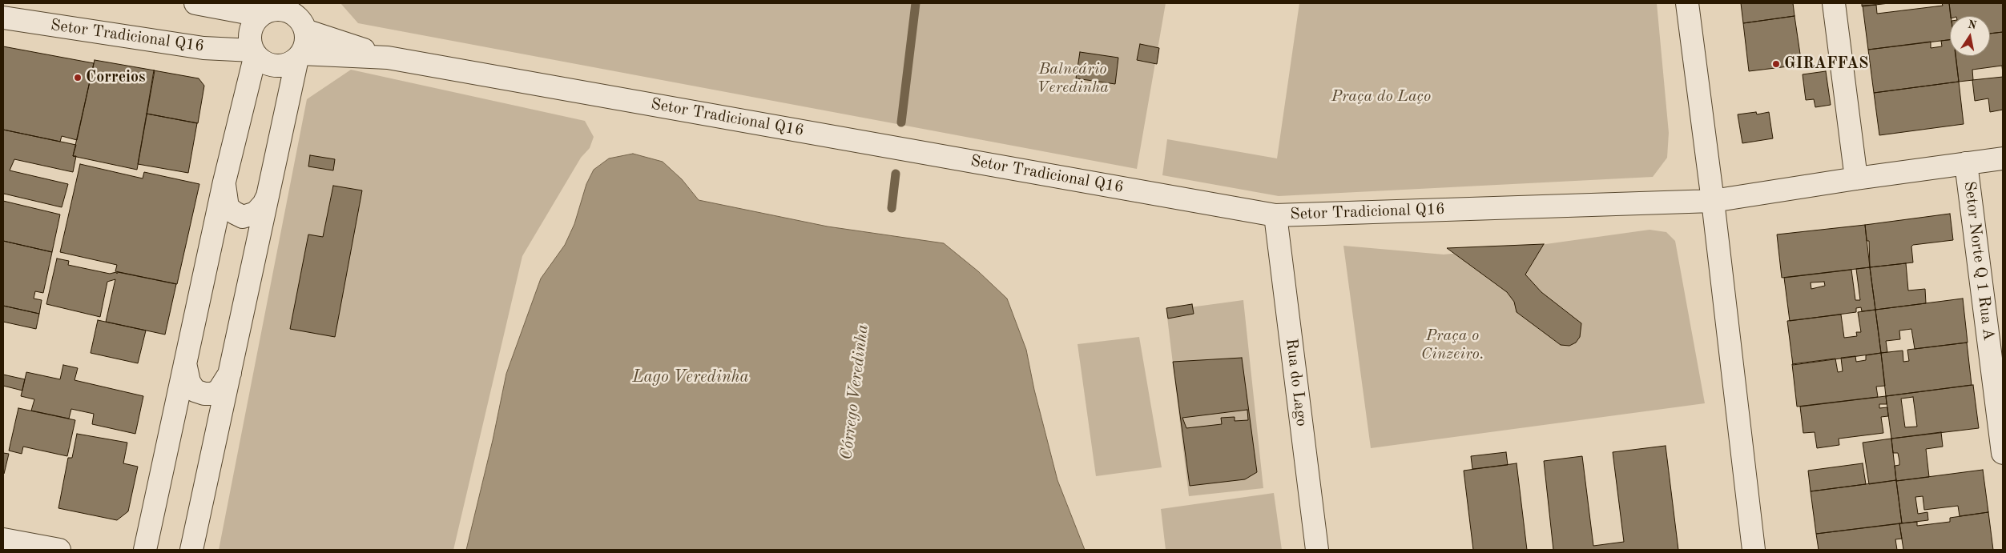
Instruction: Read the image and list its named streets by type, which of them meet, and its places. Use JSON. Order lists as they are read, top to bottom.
{
  "streets": {
    "street": ["Setor Tradicional Q16", "Setor Norte Q 1 Rua A", "Rua do Lago"]
  },
  "crossings": [
    ["Setor Tradicional Q16", "Setor Norte Q 1 Rua A"],
    ["Setor Tradicional Q16", "Rua do Lago"]
  ],
  "water": ["Lago Veredinha", "Córrego Veredinha"],
  "parks": ["Balneário Veredinha", "Praça do Laço", "Praça o Cinzeiro."],
  "places": ["GIRAFFAS", "Correios"],
  "north": "top"
}
